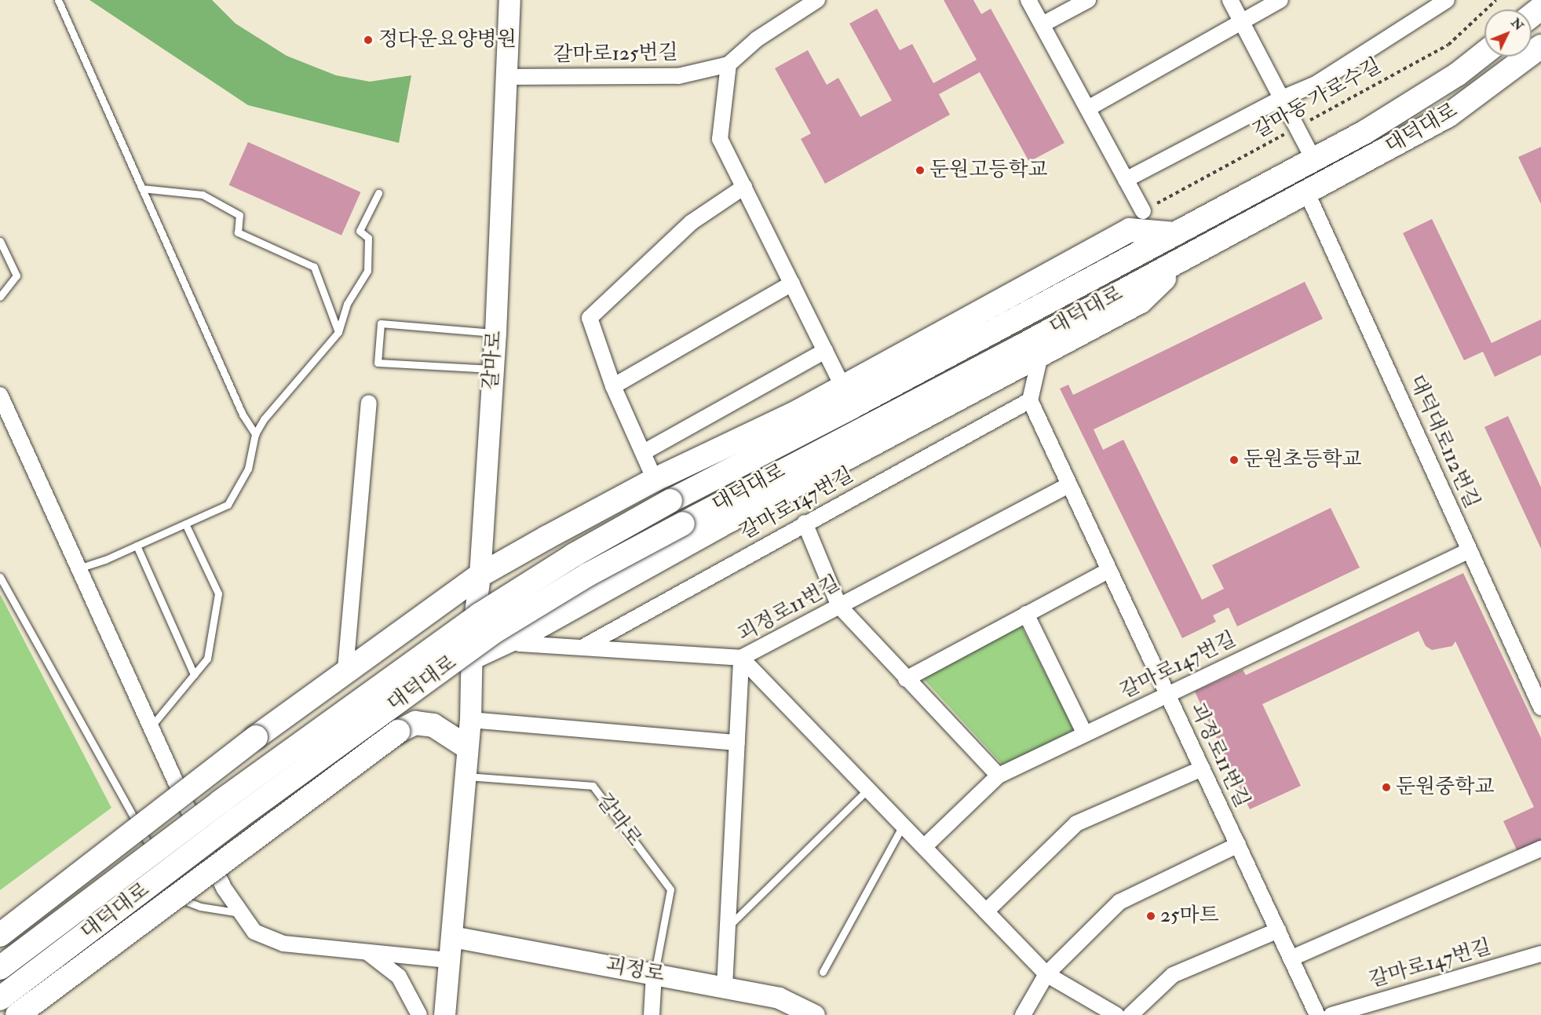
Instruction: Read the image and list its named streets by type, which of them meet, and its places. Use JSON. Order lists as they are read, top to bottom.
{
  "streets": {
    "main road": ["대덕대로", "갈마로", "괴정로"],
    "street": [
      "갈마로125번길",
      "대덕대로112번길",
      "갈마로147번길",
      "괴정로11번길"
    ],
    "path": ["갈마동 가로수길"]
  },
  "crossings": [
    ["갈마로125번길", "갈마로"],
    ["대덕대로", "대덕대로112번길"],
    ["갈마로", "괴정로"],
    ["대덕대로112번길", "갈마로147번길"],
    ["갈마로147번길", "괴정로11번길"],
    ["괴정로11번길", "괴정로"]
  ],
  "places": [
    "정다운요양병원",
    "둔원고등학교",
    "둔원초등학교",
    "둔원중학교",
    "25마트"
  ],
  "north": "top right"
}
